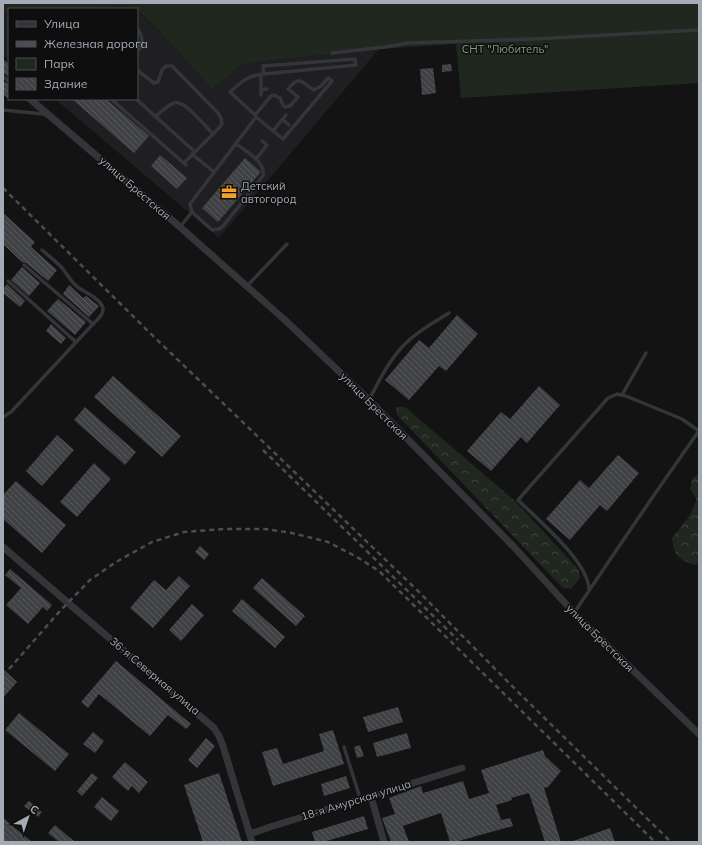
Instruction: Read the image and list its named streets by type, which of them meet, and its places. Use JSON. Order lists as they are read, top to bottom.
{
  "streets": {
    "street": ["улица Брестская", "36-я Северная улица", "18-я Амурская улица"]
  },
  "crossings": [
    ["36-я Северная улица", "18-я Амурская улица"]
  ],
  "parks": ["СНТ \"Любитель\""],
  "places": {
    "office": ["Детский автогород"]
  },
  "legend": [
    "Улица",
    "Железная дорога",
    "Парк",
    "Здание"
  ],
  "north": "top right"
}
